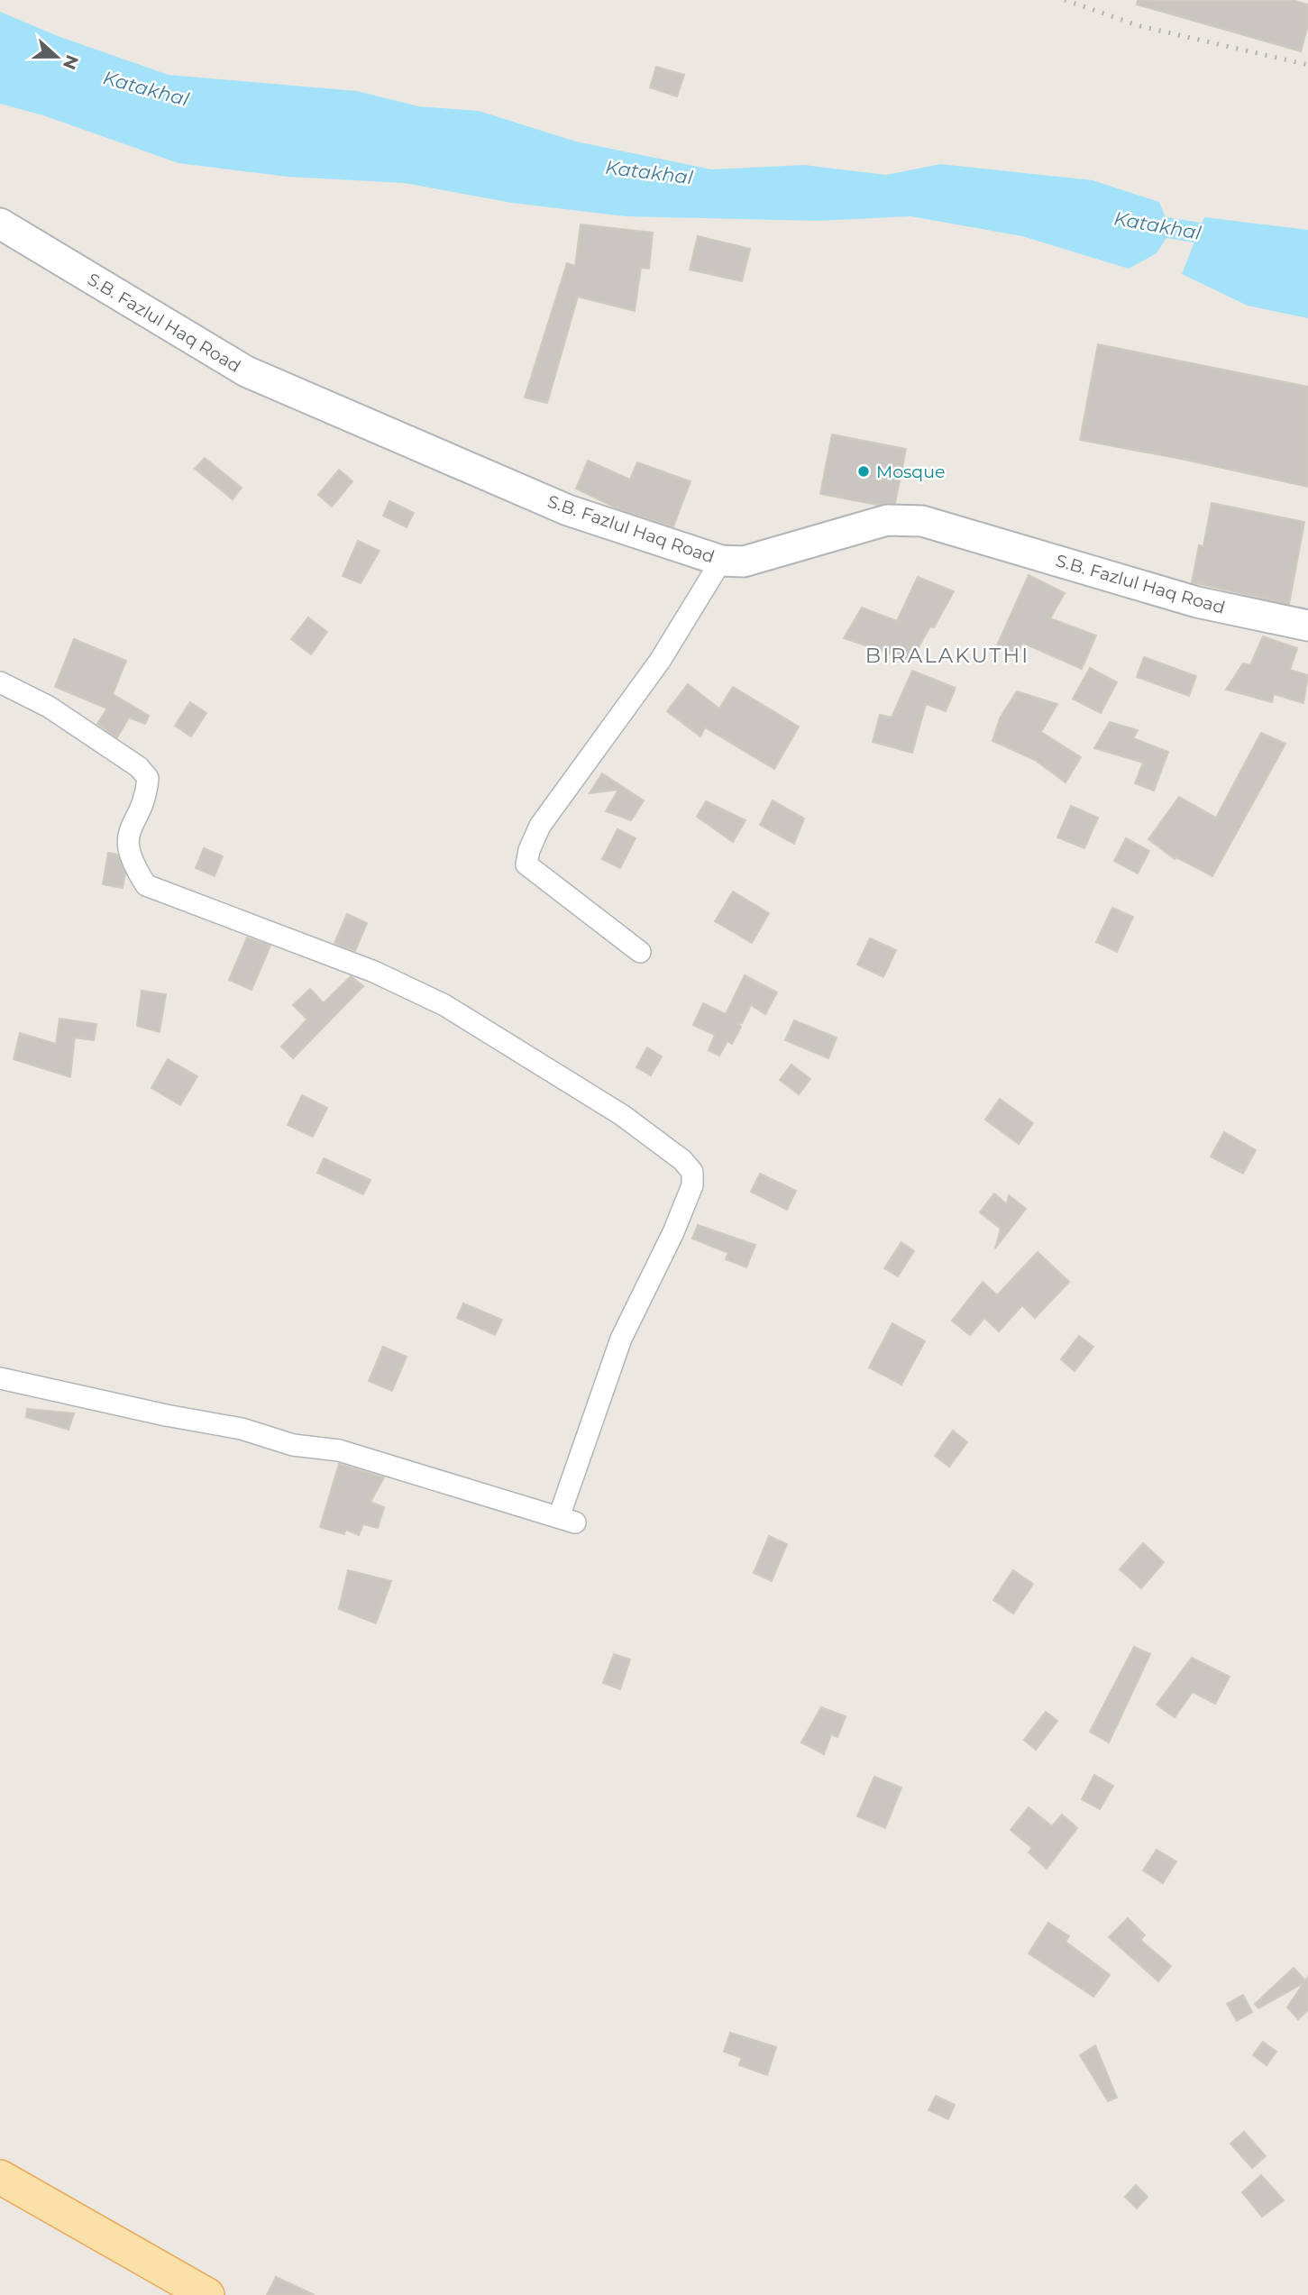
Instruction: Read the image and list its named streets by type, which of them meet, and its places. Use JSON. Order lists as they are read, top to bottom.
{
  "streets": {
    "main road": ["S.B. Fazlul Haq Road"]
  },
  "districts": ["BIRALAKUTHI"],
  "water": ["Katakhal"],
  "places": ["Mosque"],
  "north": "right"
}
